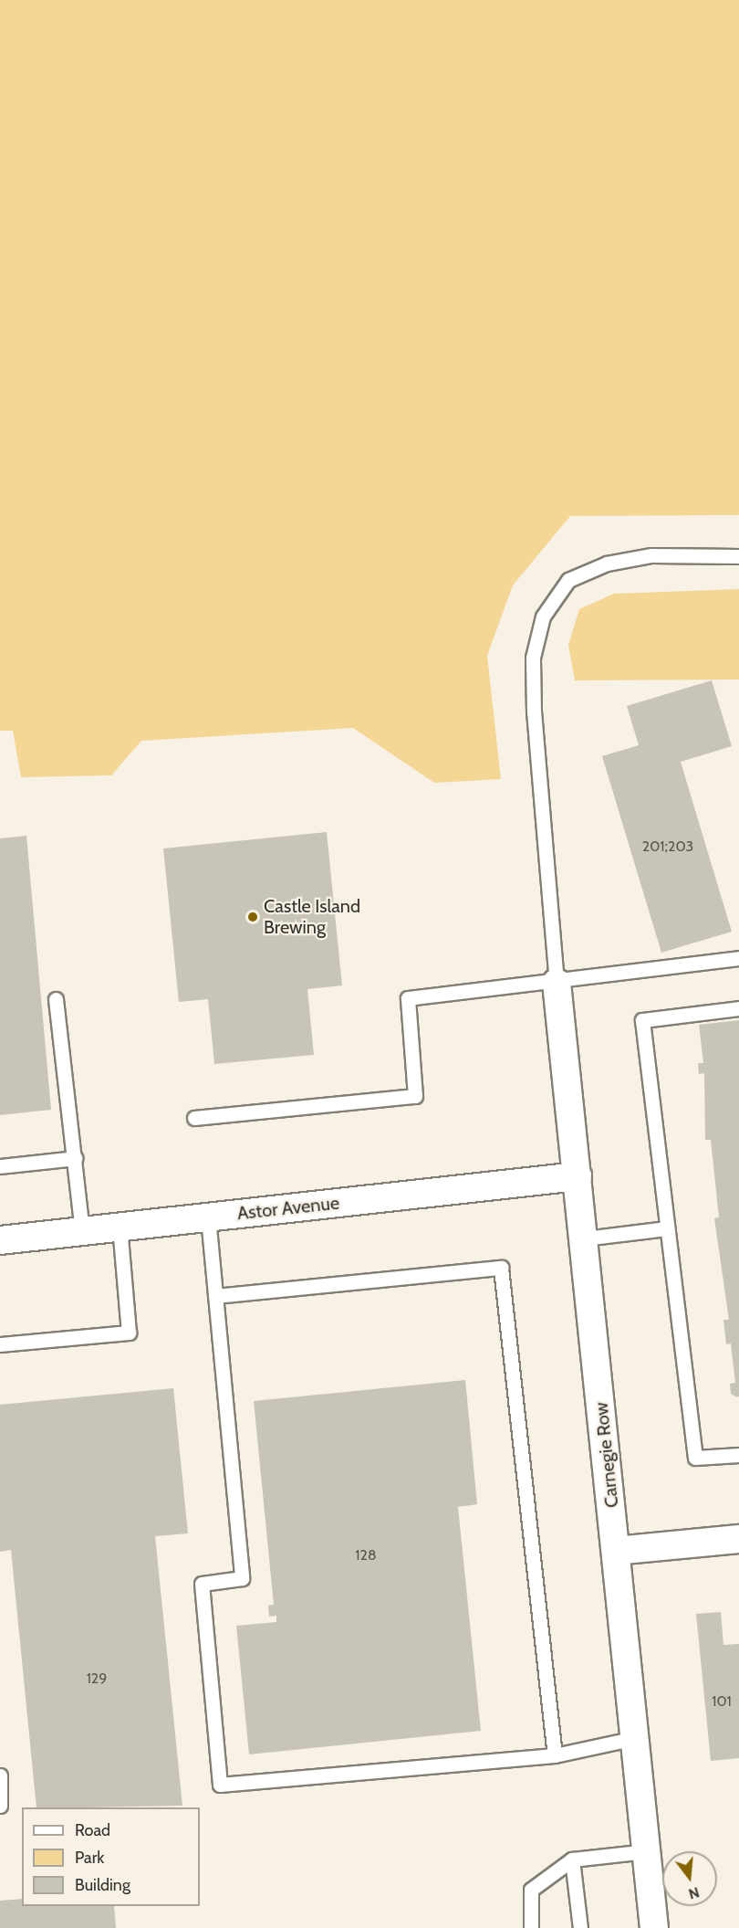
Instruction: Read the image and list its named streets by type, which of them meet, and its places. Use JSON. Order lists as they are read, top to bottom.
{
  "streets": {
    "street": ["Astor Avenue", "Carnegie Row"]
  },
  "crossings": [
    ["Astor Avenue", "Carnegie Row"]
  ],
  "places": ["Castle Island Brewing"],
  "house_numbers": [
    "201;203",
    "128",
    "129",
    "101"
  ],
  "legend": ["Road", "Park", "Building"],
  "north": "bottom"
}
